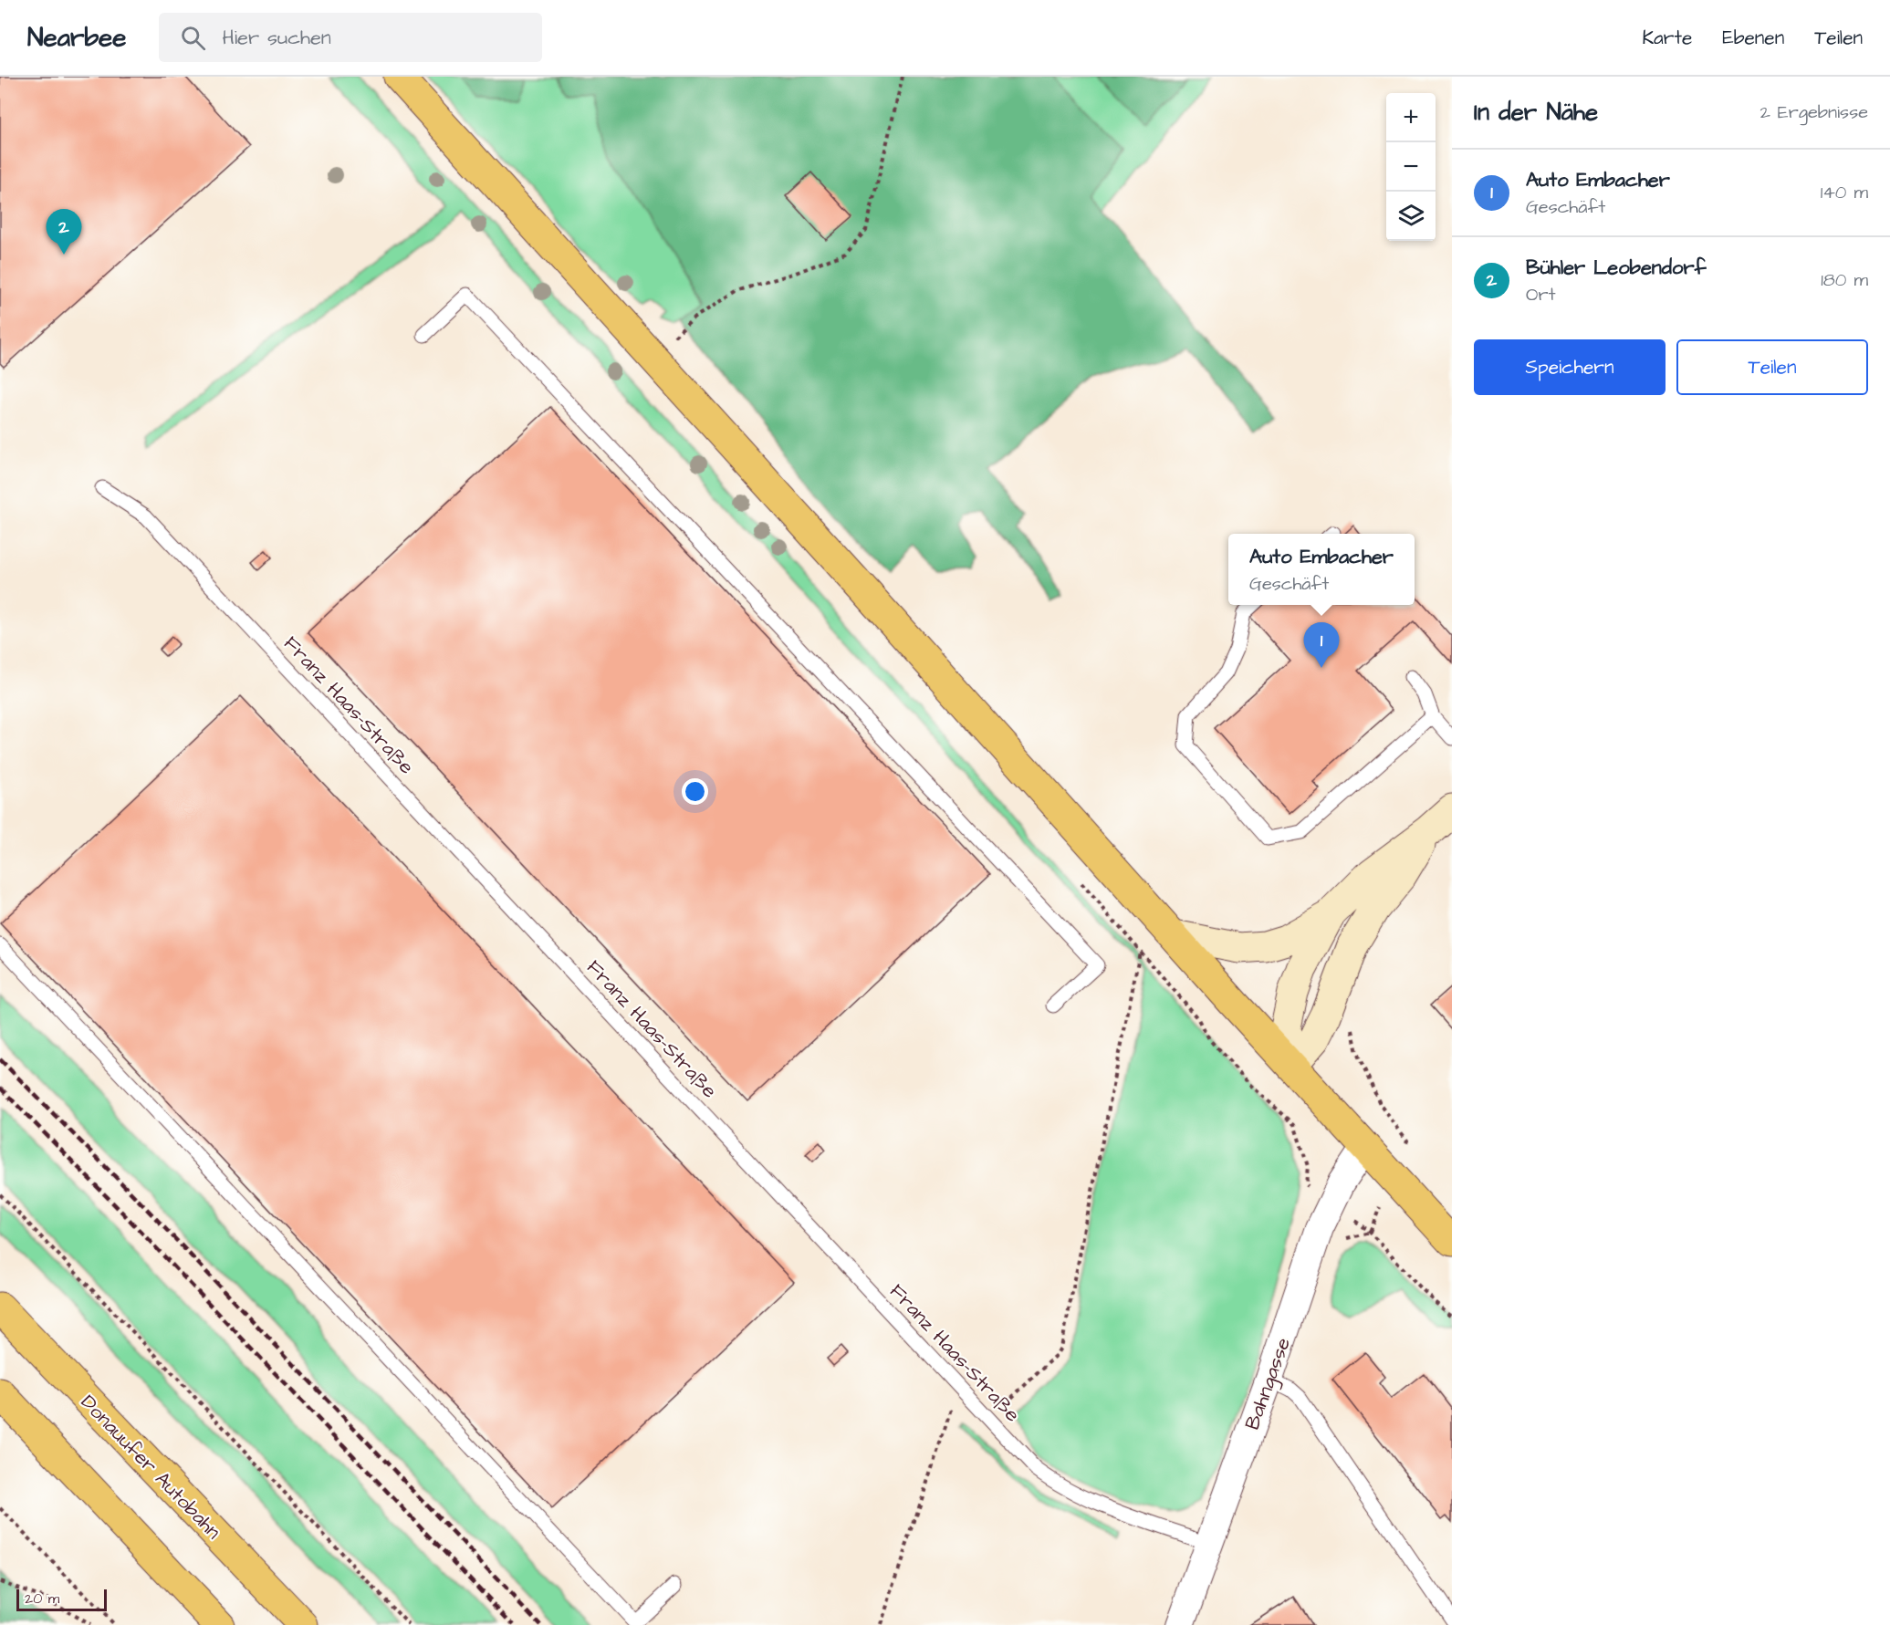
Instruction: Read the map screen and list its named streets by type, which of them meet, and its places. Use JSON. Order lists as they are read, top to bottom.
{
  "streets": {
    "main road": ["Donauufer Autobahn"],
    "street": ["Bahngasse"],
    "lane": ["Franz Haas-Straße"]
  },
  "crossings": [
    ["Franz Haas-Straße", "Bahngasse"]
  ],
  "scale_bar": "20 m",
  "page": {
    "header": "Nearbee",
    "search": "Hier suchen",
    "nav": ["Karte", "Ebenen", "Teilen"],
    "heading": ["In der Nähe", "2 Ergebnisse"],
    "map_buttons": ["+", "−"],
    "list": [
      {
        "mark": "1",
        "name": "Auto Embacher",
        "note": "Geschäft",
        "value": "140 m"
      },
      {
        "mark": "2",
        "name": "Bühler Leobendorf",
        "note": "Ort",
        "value": "180 m"
      }
    ],
    "pins": ["2", "1"],
    "buttons": ["Speichern", "Teilen"],
    "popup": ["Auto Embacher", "Geschäft"],
    "scale": "20 m"
  }
}
